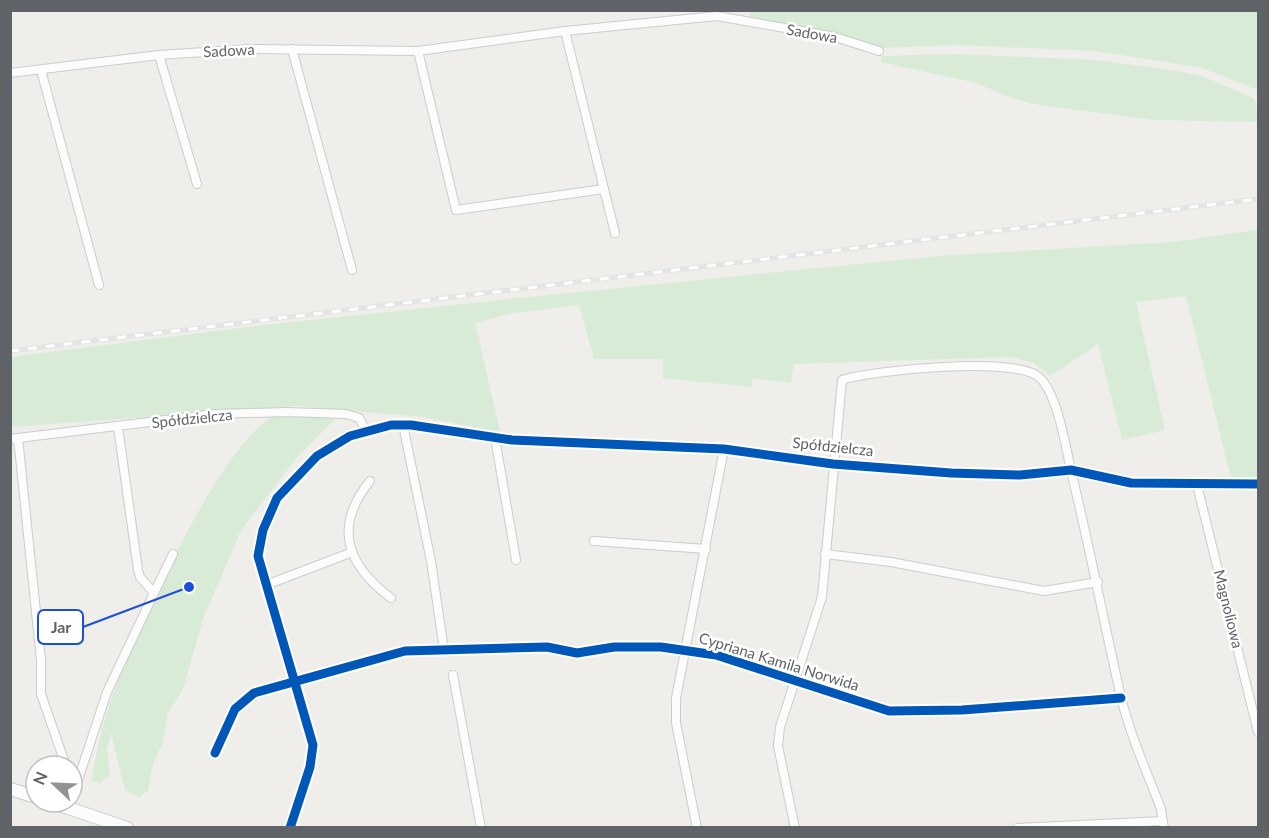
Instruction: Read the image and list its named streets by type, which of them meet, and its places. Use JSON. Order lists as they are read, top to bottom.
{
  "streets": {
    "street": [
      "Sadowa",
      "Spółdzielcza",
      "Magnoliowa",
      "Cypriana Kamila Norwida"
    ]
  },
  "crossings": [
    ["Spółdzielcza", "Magnoliowa"],
    ["Spółdzielcza", "Cypriana Kamila Norwida"]
  ],
  "places": ["Jar"],
  "north": "top left"
}
